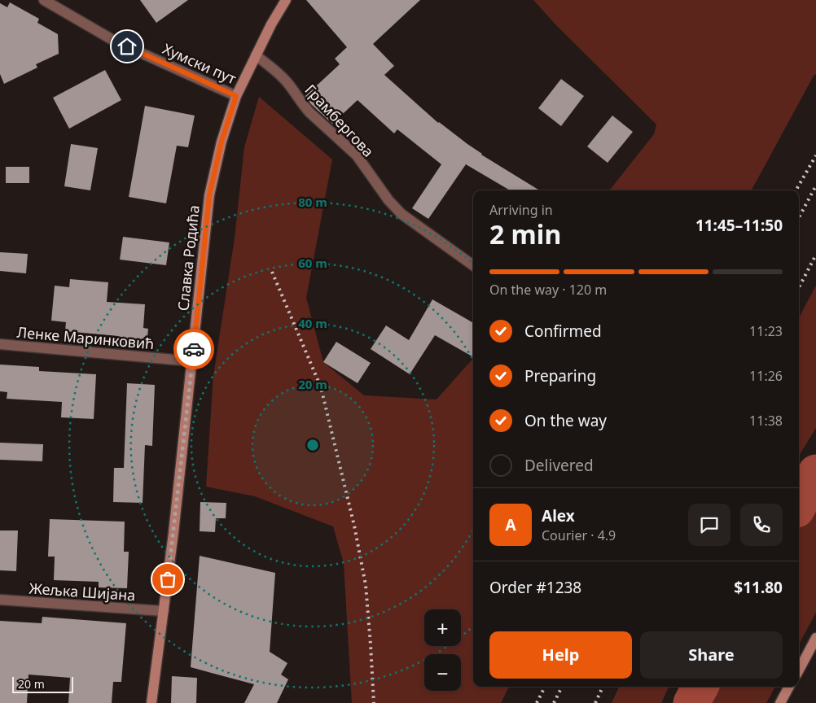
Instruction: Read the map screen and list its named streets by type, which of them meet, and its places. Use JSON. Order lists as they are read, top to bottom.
{
  "streets": {
    "street": [
      "Хумски пут",
      "Грамбергова",
      "Славка Родића",
      "Ленке Маринковић",
      "Жељка Шијана"
    ]
  },
  "crossings": [
    ["Хумски пут", "Славка Родића"],
    ["Грамбергова", "Славка Родића"],
    ["Славка Родића", "Ленке Маринковић"],
    ["Славка Родића", "Жељка Шијана"]
  ],
  "scale_bar": "20 m",
  "page": {
    "heading": ["2 min", "Arriving in", "11:45–11:50"],
    "panel": [
      "Alex",
      "Courier · 4.9",
      "Order #1238",
      "$11.80"
    ],
    "bar": "On the way · 120 m",
    "list": [
      ["Confirmed", "11:23"],
      ["Preparing", "11:26"],
      ["On the way", "11:38"],
      "Delivered"
    ],
    "round": "A",
    "map_buttons": ["+", "−"],
    "buttons": ["Help", "Share"],
    "scale": "20 m"
  },
  "rings": [
    "80 m",
    "60 m",
    "40 m",
    "20 m"
  ]
}
